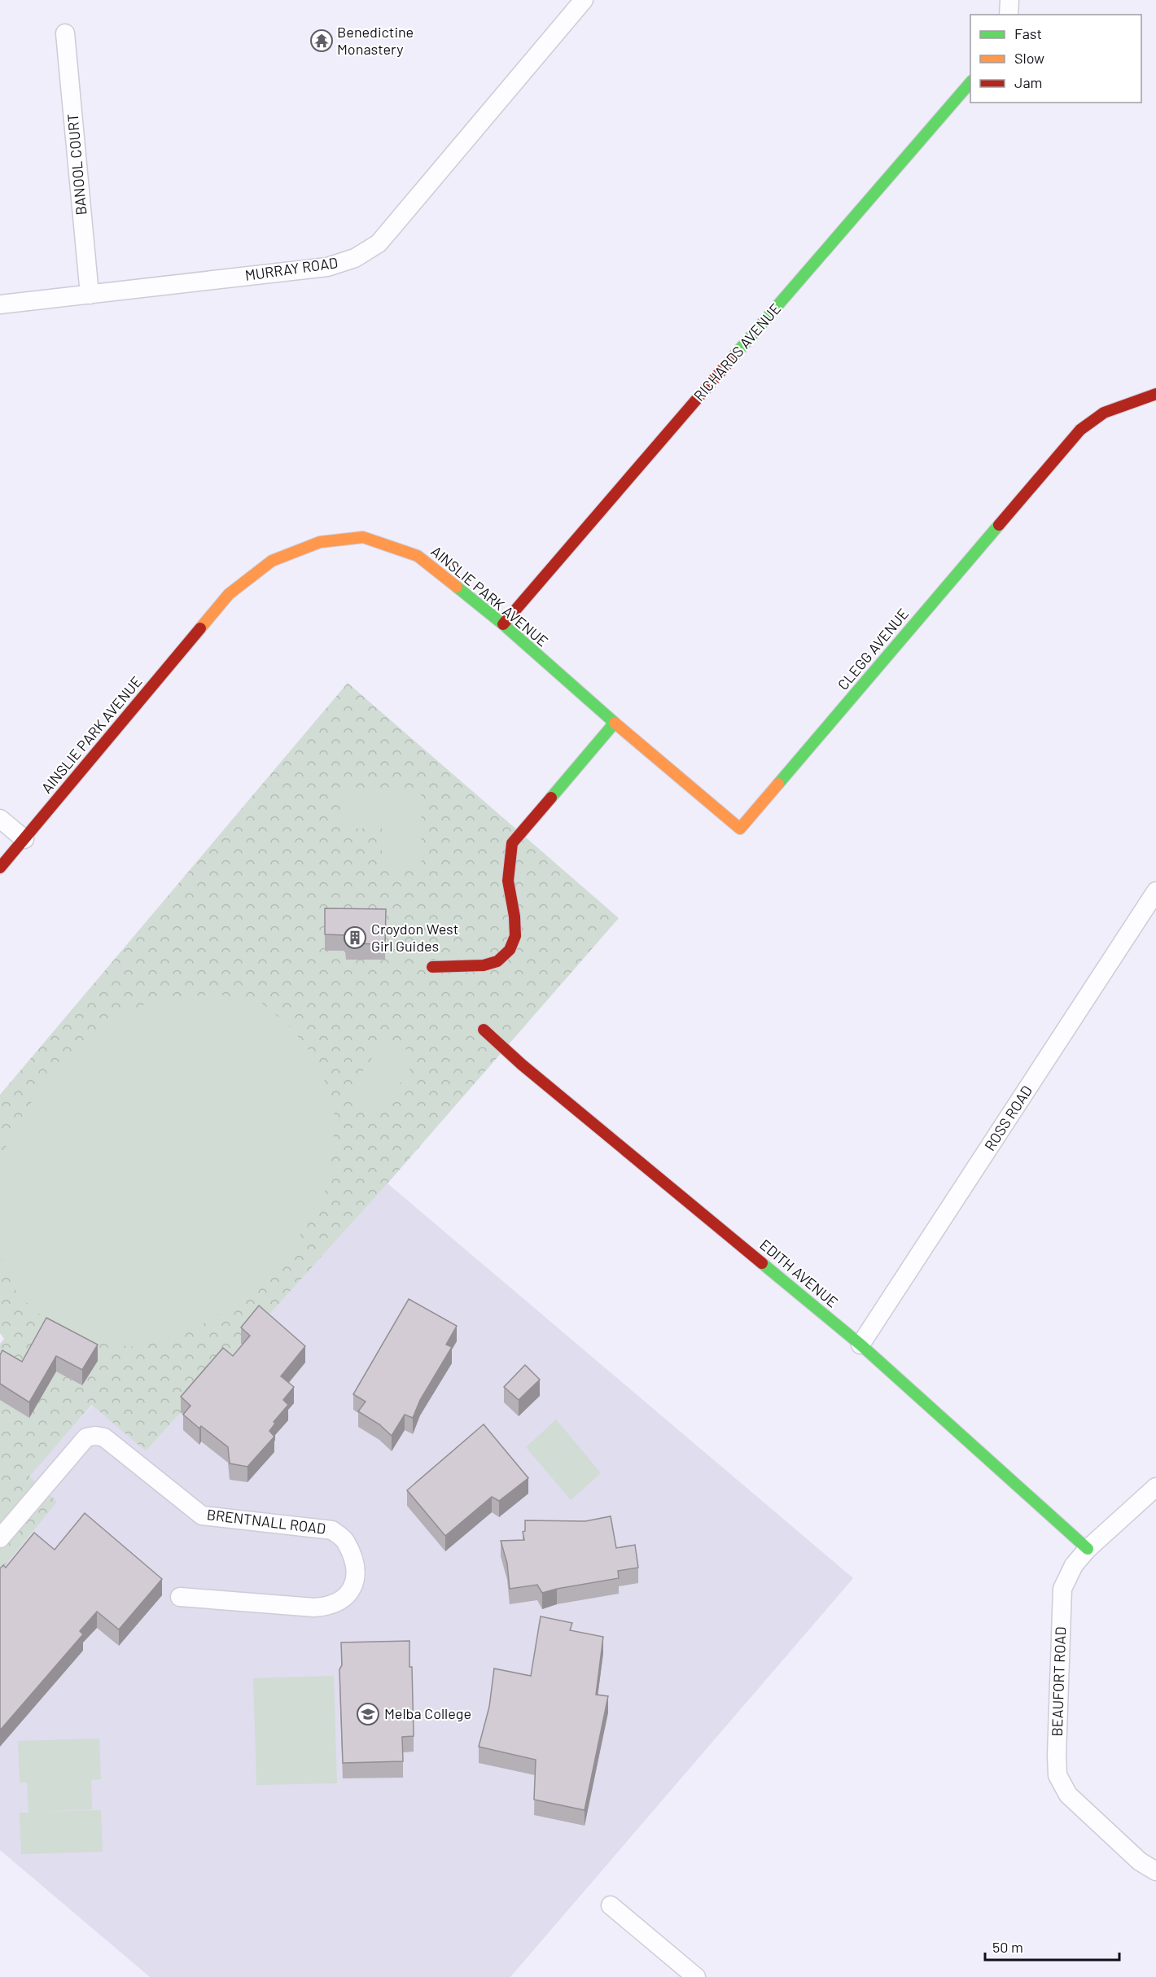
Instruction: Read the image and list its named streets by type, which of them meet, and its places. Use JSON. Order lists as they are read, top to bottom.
{
  "streets": {
    "street": [
      "BANOOL COURT",
      "MURRAY ROAD",
      "RICHARDS AVENUE",
      "AINSLIE PARK AVENUE",
      "CLEGG AVENUE",
      "ROSS ROAD",
      "EDITH AVENUE",
      "BRENTNALL ROAD",
      "BEAUFORT ROAD"
    ]
  },
  "crossings": [
    ["BANOOL COURT", "MURRAY ROAD"],
    ["RICHARDS AVENUE", "AINSLIE PARK AVENUE"],
    ["AINSLIE PARK AVENUE", "CLEGG AVENUE"],
    ["ROSS ROAD", "EDITH AVENUE"],
    ["EDITH AVENUE", "BEAUFORT ROAD"]
  ],
  "places": {
    "temple": ["Benedictine Monastery"],
    "building": ["Croydon West Girl Guides"],
    "school or university": ["Melba College"]
  },
  "legend": ["Fast", "Slow", "Jam"],
  "scale_bar": "50 m"
}
